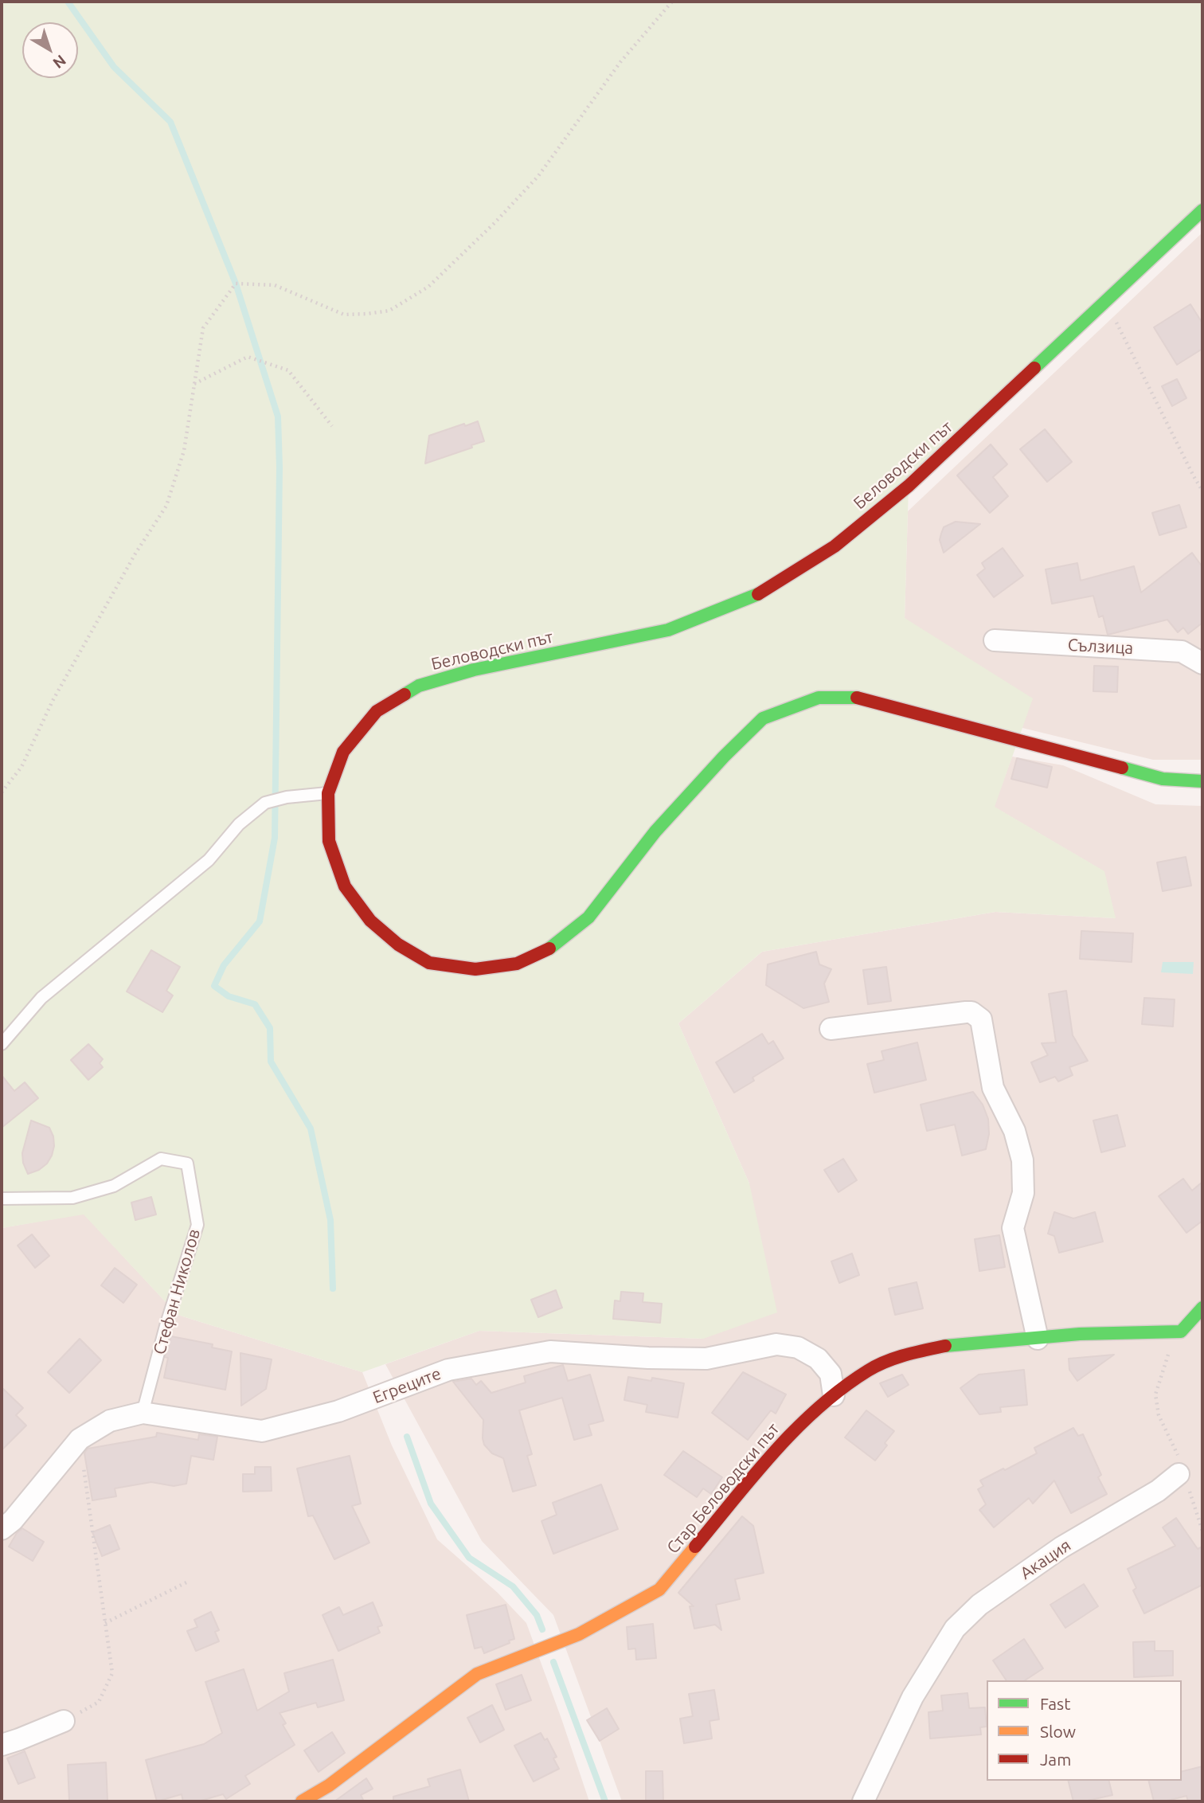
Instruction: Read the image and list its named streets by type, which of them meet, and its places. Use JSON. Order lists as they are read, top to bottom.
{
  "streets": {
    "street": [
      "Беловодски път",
      "Сълзица",
      "Егреците",
      "Стар Беловодски път",
      "Акация"
    ],
    "lane": ["Стефан Николов"]
  },
  "crossings": [
    ["Стефан Николов", "Егреците"],
    ["Егреците", "Стар Беловодски път"]
  ],
  "legend": ["Fast", "Slow", "Jam"],
  "north": "bottom right"
}
